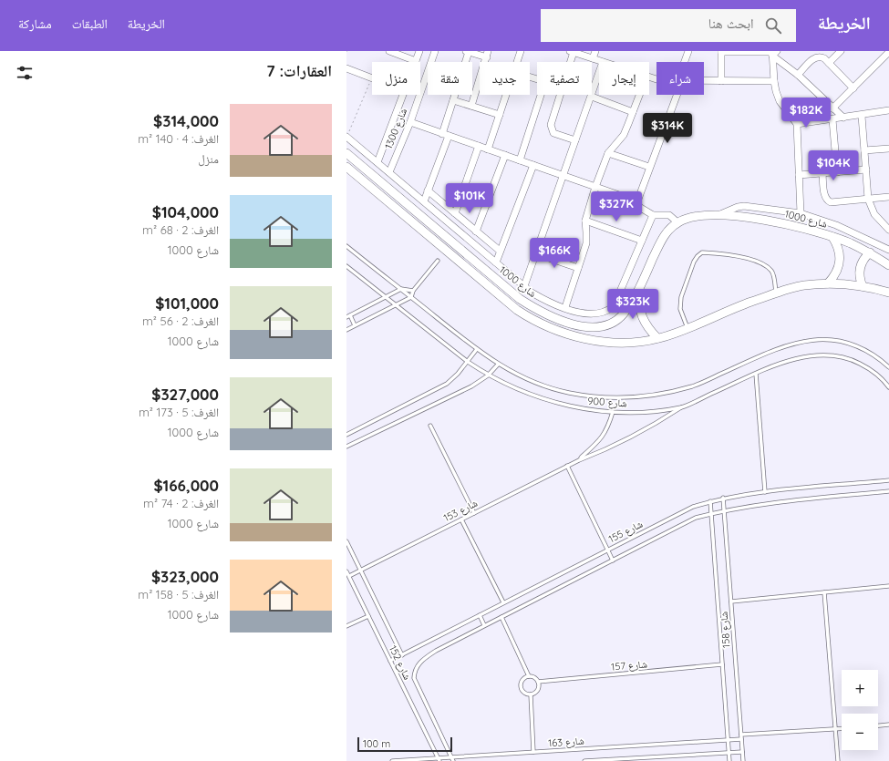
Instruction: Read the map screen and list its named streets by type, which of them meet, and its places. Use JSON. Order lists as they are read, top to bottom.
{
  "streets": {
    "street": ["شارع 1300", "شارع 1000"],
    "lane": [
      "شارع 900",
      "شارع 153",
      "شارع 155",
      "شارع 158",
      "شارع 152",
      "شارع 157",
      "شارع 163"
    ]
  },
  "crossings": [
    ["شارع 153", "شارع 152"],
    ["شارع 155", "شارع 158"],
    ["شارع 155", "شارع 152"],
    ["شارع 158", "شارع 157"],
    ["شارع 158", "شارع 163"],
    ["شارع 152", "شارع 163"]
  ],
  "scale_bar": "100 m",
  "page": {
    "header": "الخريطة",
    "search": "ابحث هنا",
    "nav": ["الخريطة", "الطبقات", "مشاركة"],
    "heading": "العقارات: 7",
    "chip": [
      "شراء",
      "إيجار",
      "تصفية",
      "جديد",
      "شقة",
      "منزل"
    ],
    "list": [
      {
        "name": "$314,000",
        "note": "الغرف: 4 · 140 m² · منزل"
      },
      {
        "name": "$104,000",
        "note": "الغرف: 2 · 68 m² · شارع 1000"
      },
      {
        "name": "$101,000",
        "note": "الغرف: 2 · 56 m² · شارع 1000"
      },
      {
        "name": "$327,000",
        "note": "الغرف: 5 · 173 m² · شارع 1000"
      },
      {
        "name": "$166,000",
        "note": "الغرف: 2 · 74 m² · شارع 1000"
      },
      {
        "name": "$323,000",
        "note": "الغرف: 5 · 158 m² · شارع 1000"
      }
    ],
    "price": [
      "$182K",
      "$314K",
      "$104K",
      "$101K",
      "$327K",
      "$166K",
      "$323K"
    ],
    "map_buttons": ["+", "−"],
    "scale": "100 m"
  }
}
